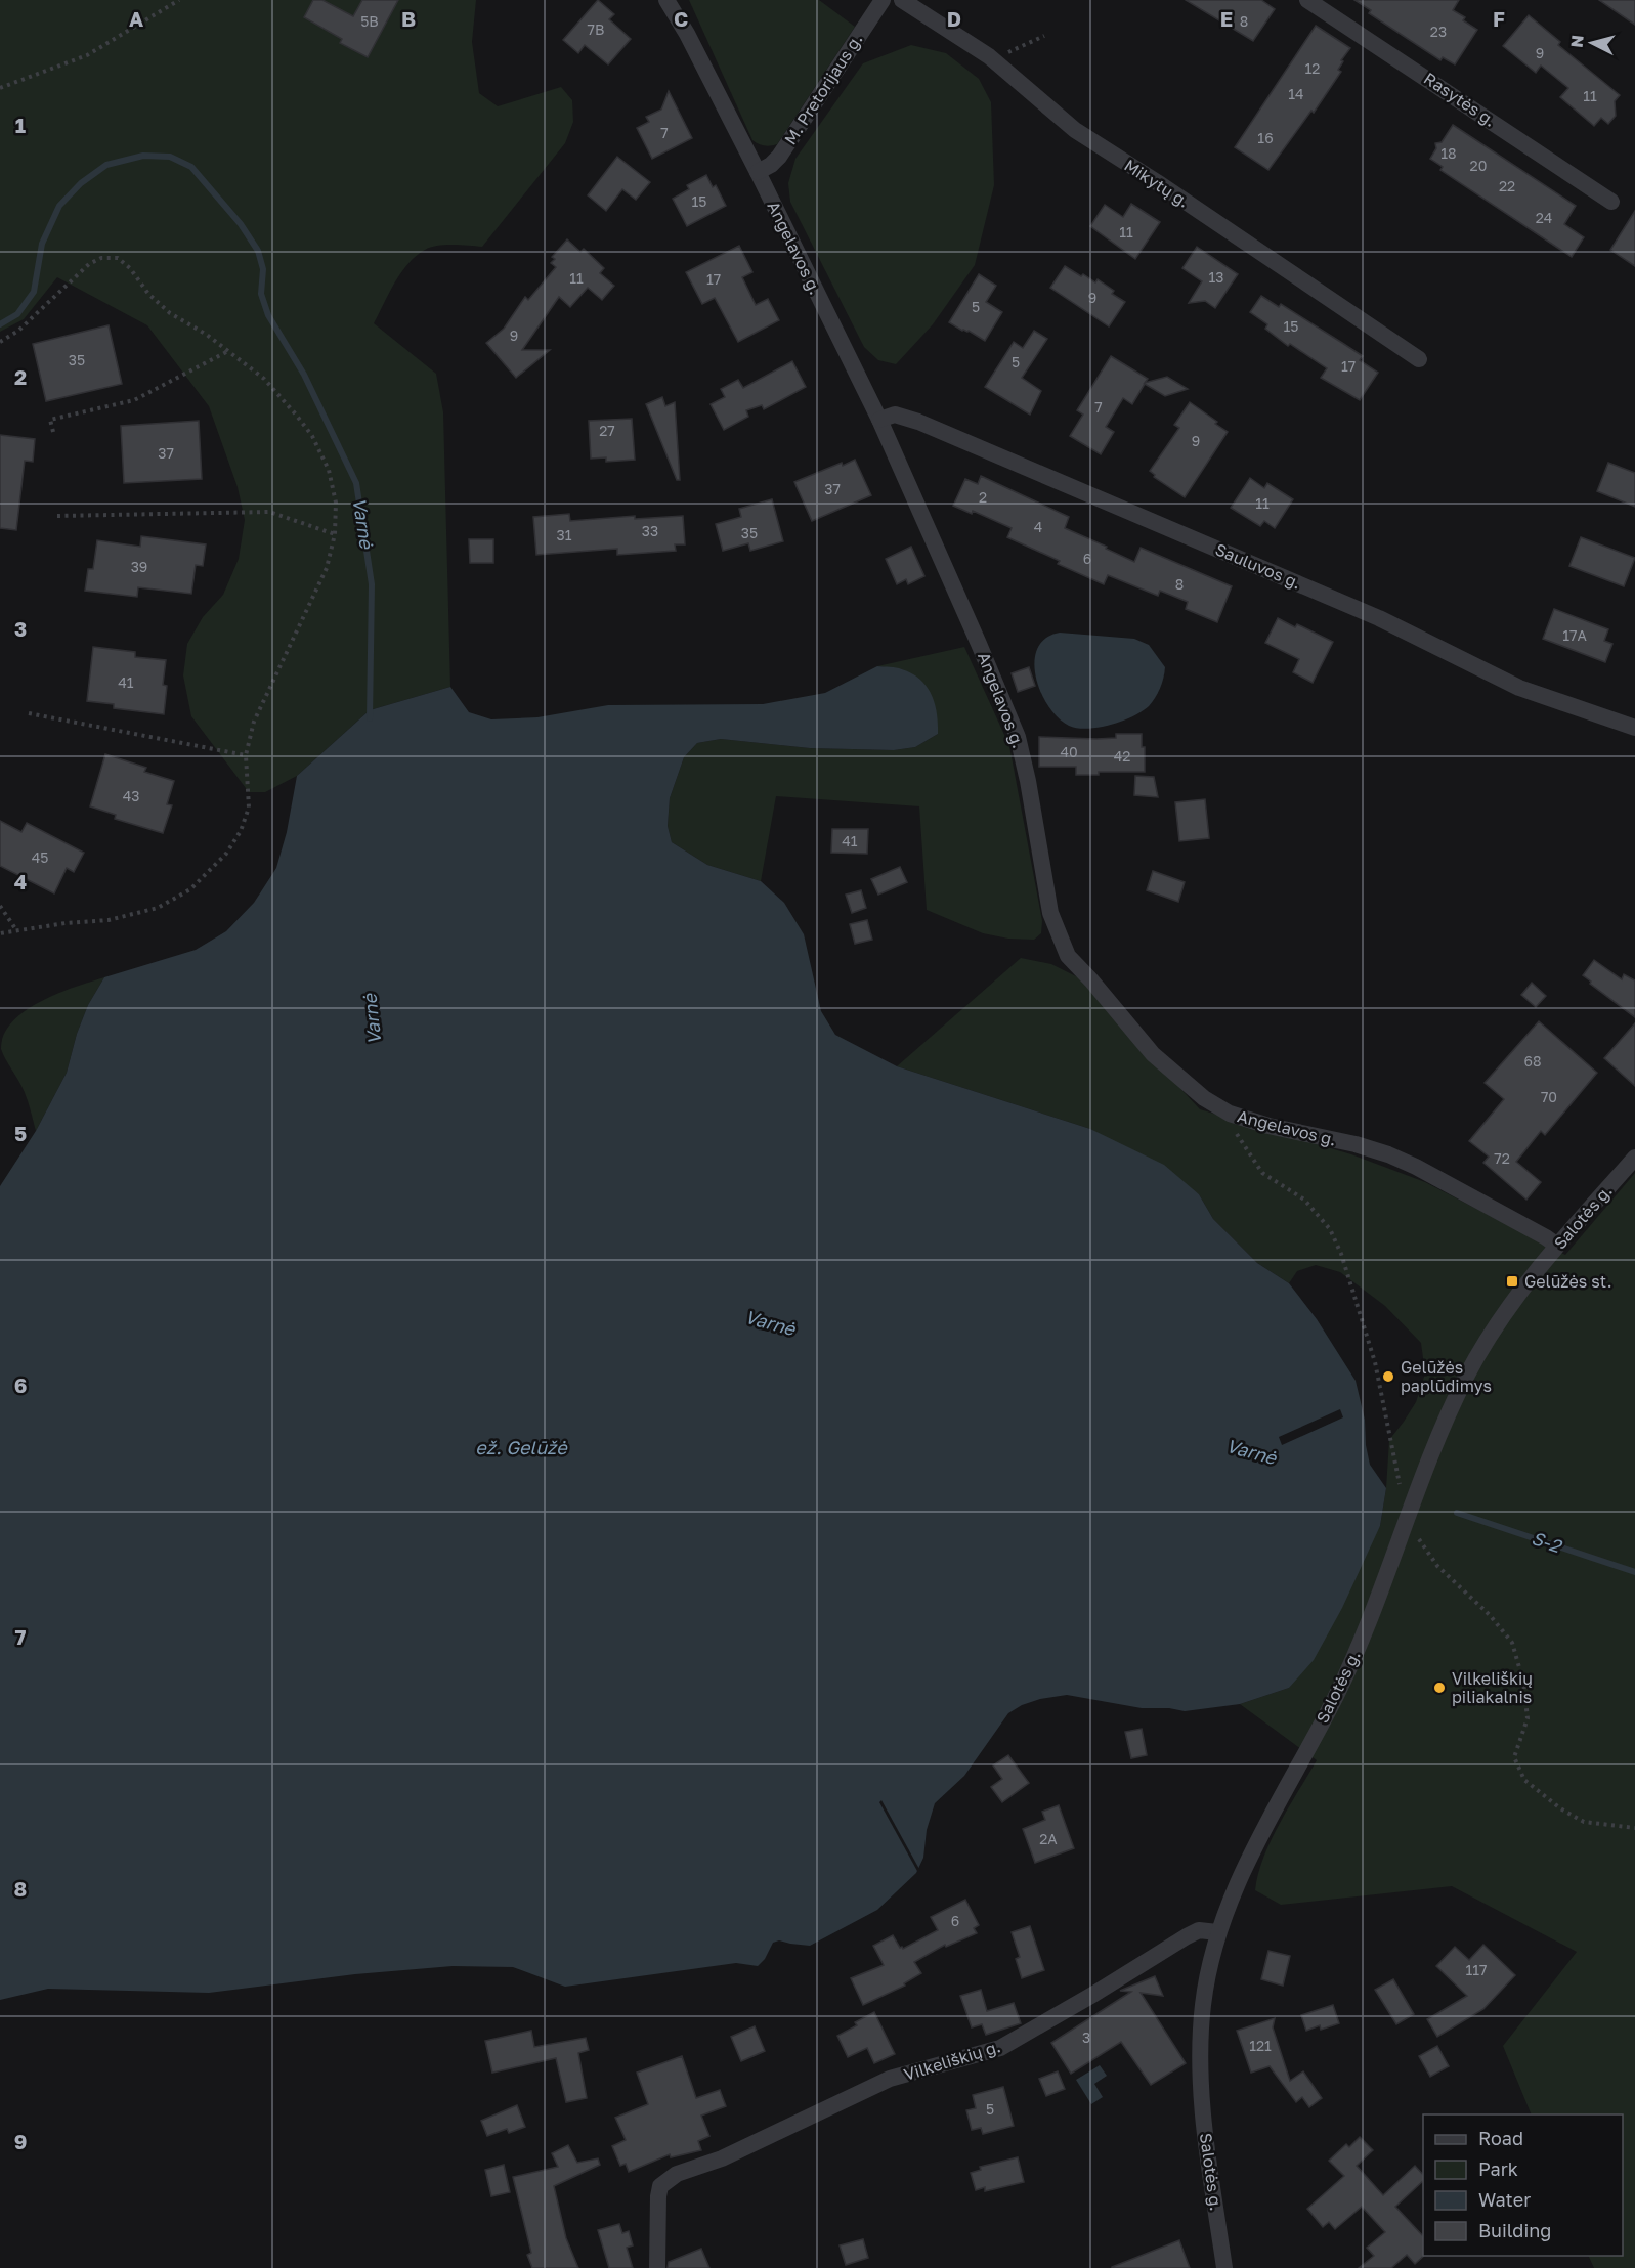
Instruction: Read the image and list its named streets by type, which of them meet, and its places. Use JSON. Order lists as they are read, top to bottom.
{
  "streets": {
    "street": [
      "M. Pretorijaus g.",
      "Rasytės g.",
      "Mikytų g.",
      "Angelavos g.",
      "Sauluvos g.",
      "Salotės g.",
      "Vilkeliškių g."
    ]
  },
  "crossings": [
    ["M. Pretorijaus g.", "Angelavos g."],
    ["Angelavos g.", "Sauluvos g."],
    ["Angelavos g.", "Salotės g."],
    ["Salotės g.", "Vilkeliškių g."]
  ],
  "water": ["Varnė", "ež. Gelūžė", "S-2"],
  "places": {
    "transit": ["Gelūžės st."],
    "other": ["Gelūžės paplūdimys", "Vilkeliškių piliakalnis"]
  },
  "house_numbers": [
    "5B",
    "8",
    "7B",
    "23",
    "9",
    "12",
    "14",
    "11",
    "7",
    "16",
    "18",
    "20",
    "22",
    "15",
    "24",
    "11",
    "13",
    "11",
    "17",
    "9",
    "5",
    "15",
    "9",
    "35",
    "5",
    "17",
    "7",
    "27",
    "9",
    "37",
    "37",
    "2",
    "11",
    "4",
    "33",
    "35",
    "31",
    "6",
    "39",
    "8",
    "17A",
    "41",
    "40",
    "42",
    "43",
    "41",
    "45",
    "68",
    "70",
    "72",
    "2A",
    "6",
    "117",
    "3",
    "121",
    "5"
  ],
  "legend": [
    "Road",
    "Park",
    "Water",
    "Building"
  ],
  "north": "left",
  "grid": {
    "columns": [
      "A",
      "B",
      "C",
      "D",
      "E",
      "F"
    ],
    "rows": [
      "1",
      "2",
      "3",
      "4",
      "5",
      "6",
      "7",
      "8",
      "9"
    ]
  }
}
